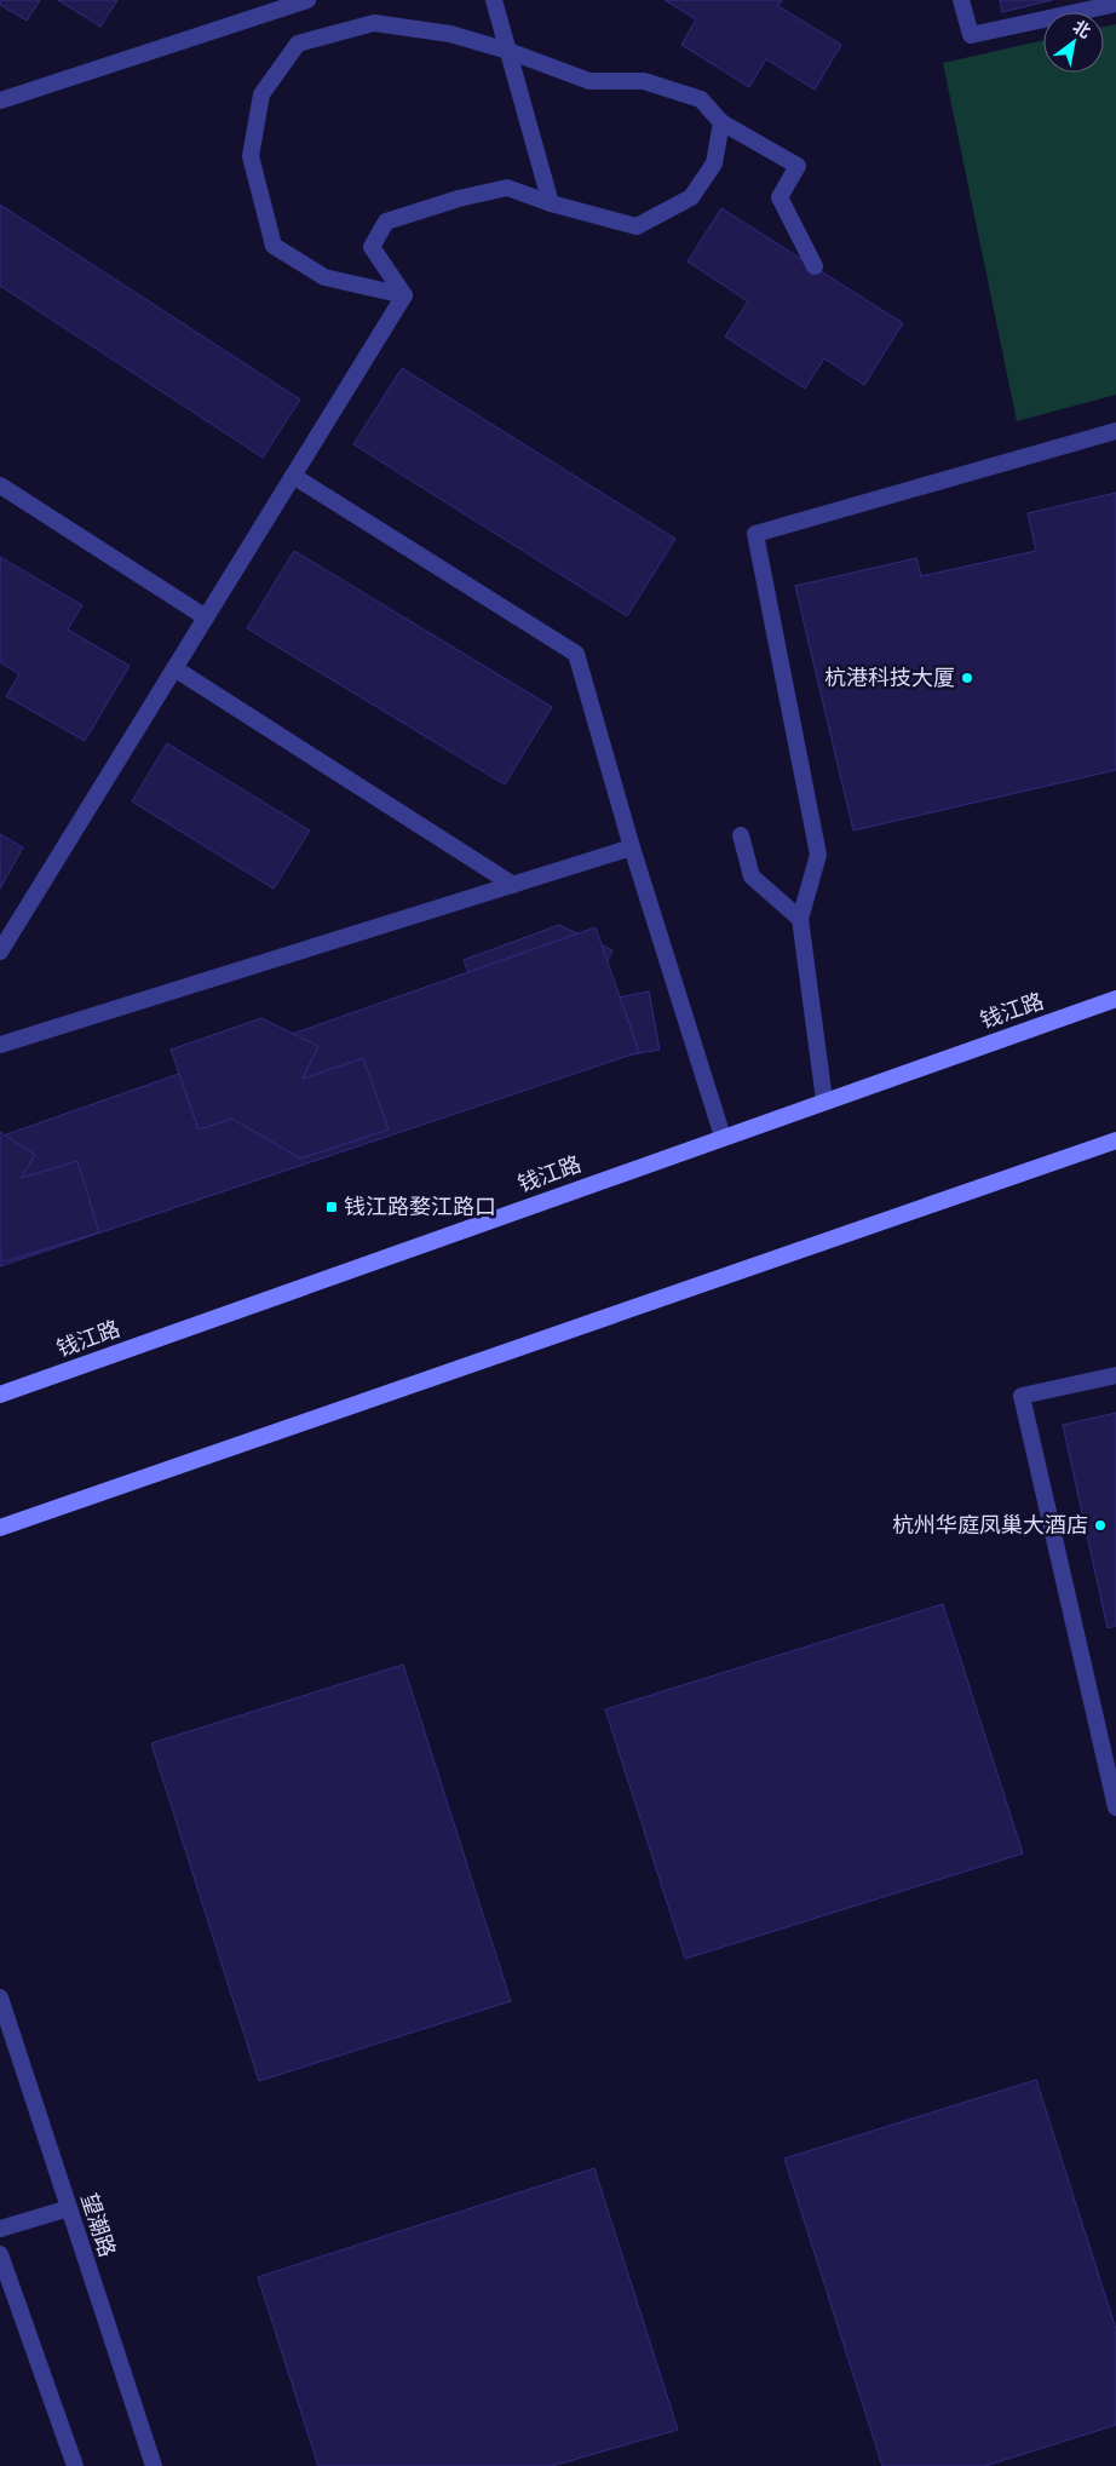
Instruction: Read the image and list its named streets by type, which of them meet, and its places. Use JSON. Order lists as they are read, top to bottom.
{
  "streets": {
    "main road": ["钱江路"],
    "street": ["望潮路"]
  },
  "places": {
    "other": ["杭港科技大厦", "杭州华庭凤巢大酒店"],
    "transit": ["钱江路婺江路口"]
  },
  "north": "top right"
}
